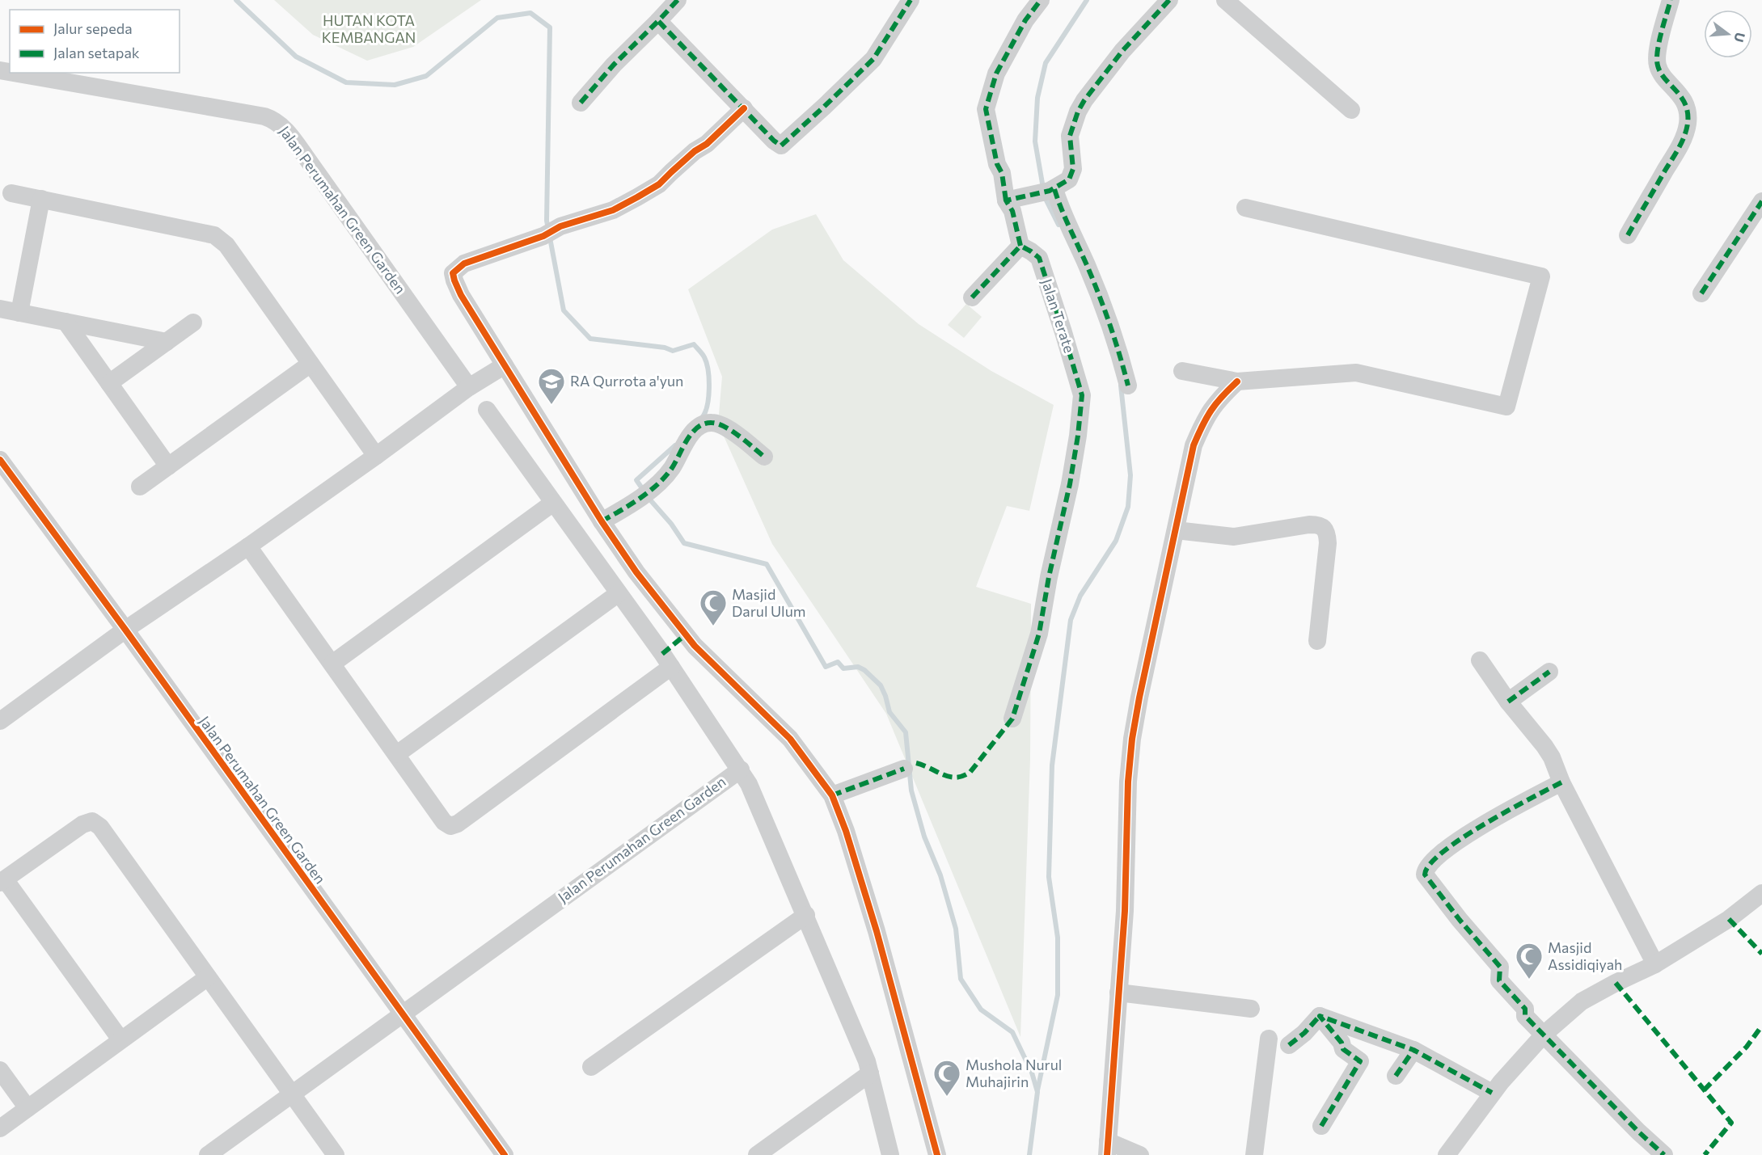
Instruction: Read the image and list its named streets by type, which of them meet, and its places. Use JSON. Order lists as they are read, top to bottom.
{
  "streets": {
    "street": ["Jalan Perumahan Green Garden", "Jalan Terate"]
  },
  "parks": ["HUTAN KOTA KEMBANGAN"],
  "places": {
    "school or university": ["RA Qurrota a'yun"],
    "mosque": ["Masjid Darul Ulum", "Masjid Assidiqiyah", "Mushola Nurul Muhajirin"]
  },
  "legend": ["Jalur sepeda", "Jalan setapak"],
  "north": "right"
}
